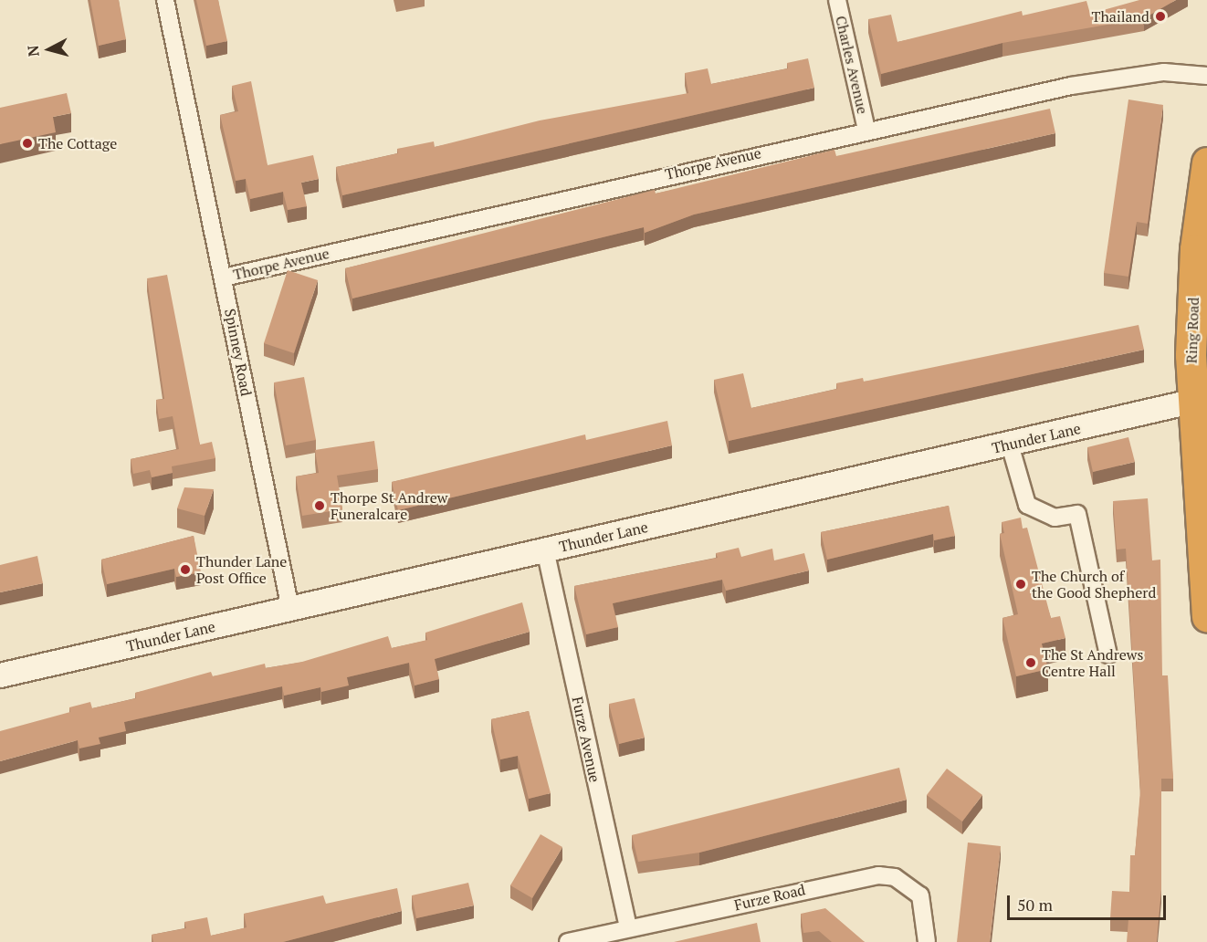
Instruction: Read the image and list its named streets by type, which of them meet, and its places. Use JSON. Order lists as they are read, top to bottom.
{
  "streets": {
    "highway": ["Ring Road"],
    "street": [
      "Charles Avenue",
      "Thorpe Avenue",
      "Spinney Road",
      "Thunder Lane",
      "Furze Avenue",
      "Furze Road"
    ]
  },
  "crossings": [
    ["Charles Avenue", "Thorpe Avenue"],
    ["Thorpe Avenue", "Spinney Road"],
    ["Ring Road", "Thunder Lane"],
    ["Spinney Road", "Thunder Lane"],
    ["Thunder Lane", "Furze Avenue"],
    ["Furze Avenue", "Furze Road"]
  ],
  "places": [
    "Thailand",
    "The Cottage",
    "Thorpe St Andrew Funeralcare",
    "Thunder Lane Post Office",
    "The Church of the Good Shepherd",
    "The St Andrews Centre Hall"
  ],
  "scale_bar": "50 m",
  "north": "left"
}
